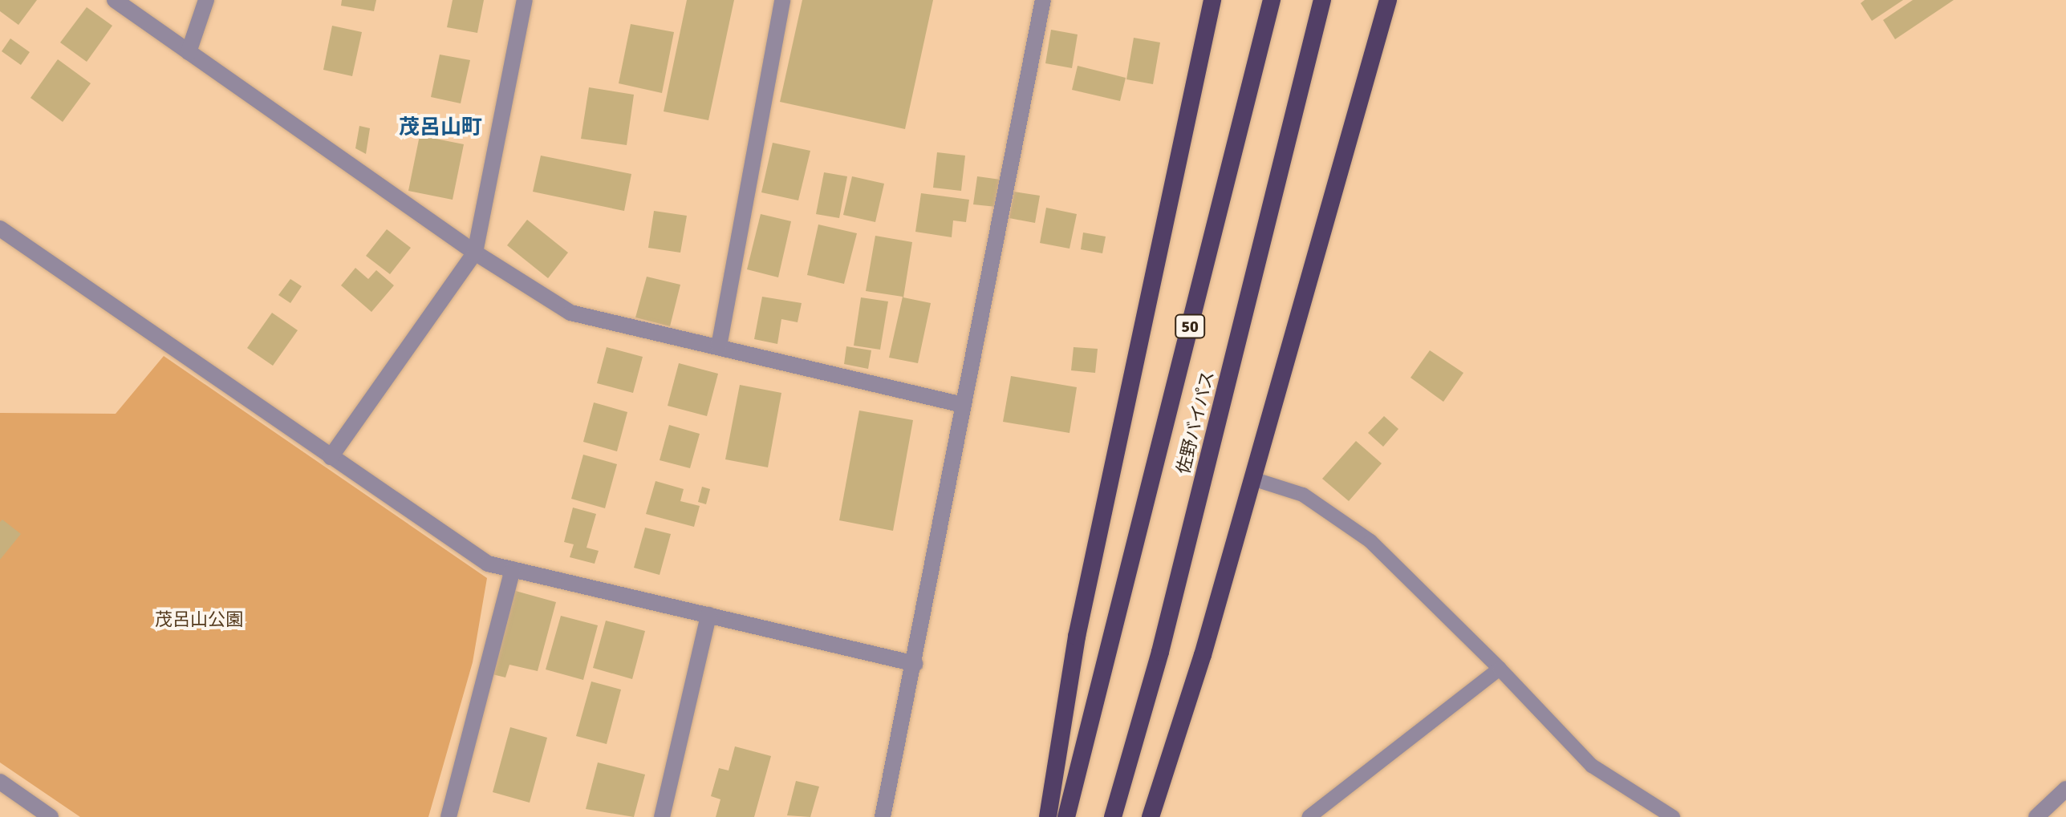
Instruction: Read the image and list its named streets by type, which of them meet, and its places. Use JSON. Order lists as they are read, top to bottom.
{
  "streets": {
    "highway": ["50", "佐野バイパス"]
  },
  "districts": ["茂呂山町"],
  "parks": ["茂呂山公園"]
}
